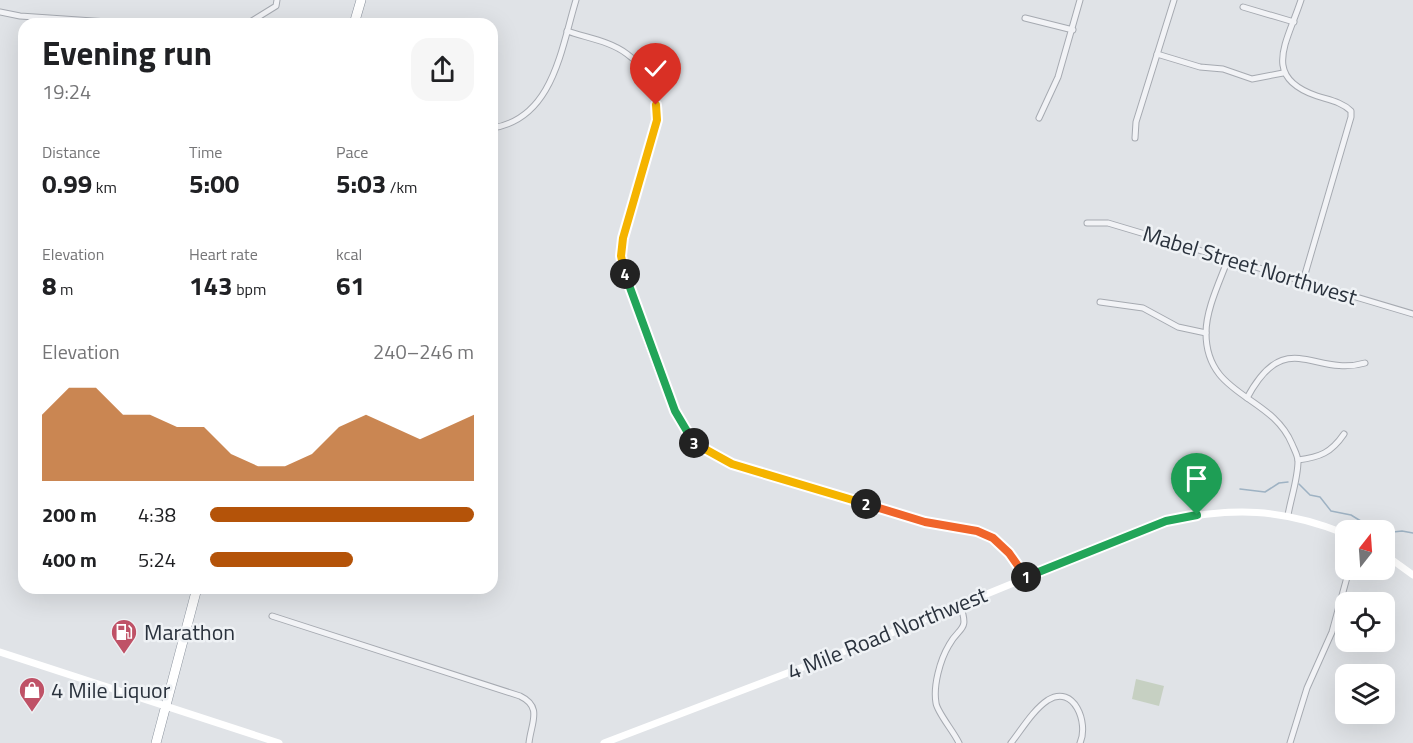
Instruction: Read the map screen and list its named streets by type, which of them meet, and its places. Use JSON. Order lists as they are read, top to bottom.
{
  "streets": {
    "main road": ["4 Mile Road Northwest"],
    "street": ["Mabel Street Northwest"]
  },
  "places": {
    "fuel station": ["Marathon"],
    "shop": ["4 Mile Liquor"]
  },
  "north": "top",
  "page": {
    "heading": ["Evening run", "19:24"],
    "stats": [
      ["Distance", "0.99 km"],
      ["Time", "5:00"],
      ["Pace", "5:03 /km"],
      ["Elevation", "8 m"],
      ["Heart rate", "143 bpm"],
      ["kcal", "61"]
    ],
    "pins": [
      "4",
      "3",
      "2",
      "1"
    ],
    "chart": ["Elevation", "240–246 m"],
    "list": [
      {
        "name": "200 m",
        "note": "4:38"
      },
      {
        "name": "400 m",
        "note": "5:24"
      }
    ]
  }
}
